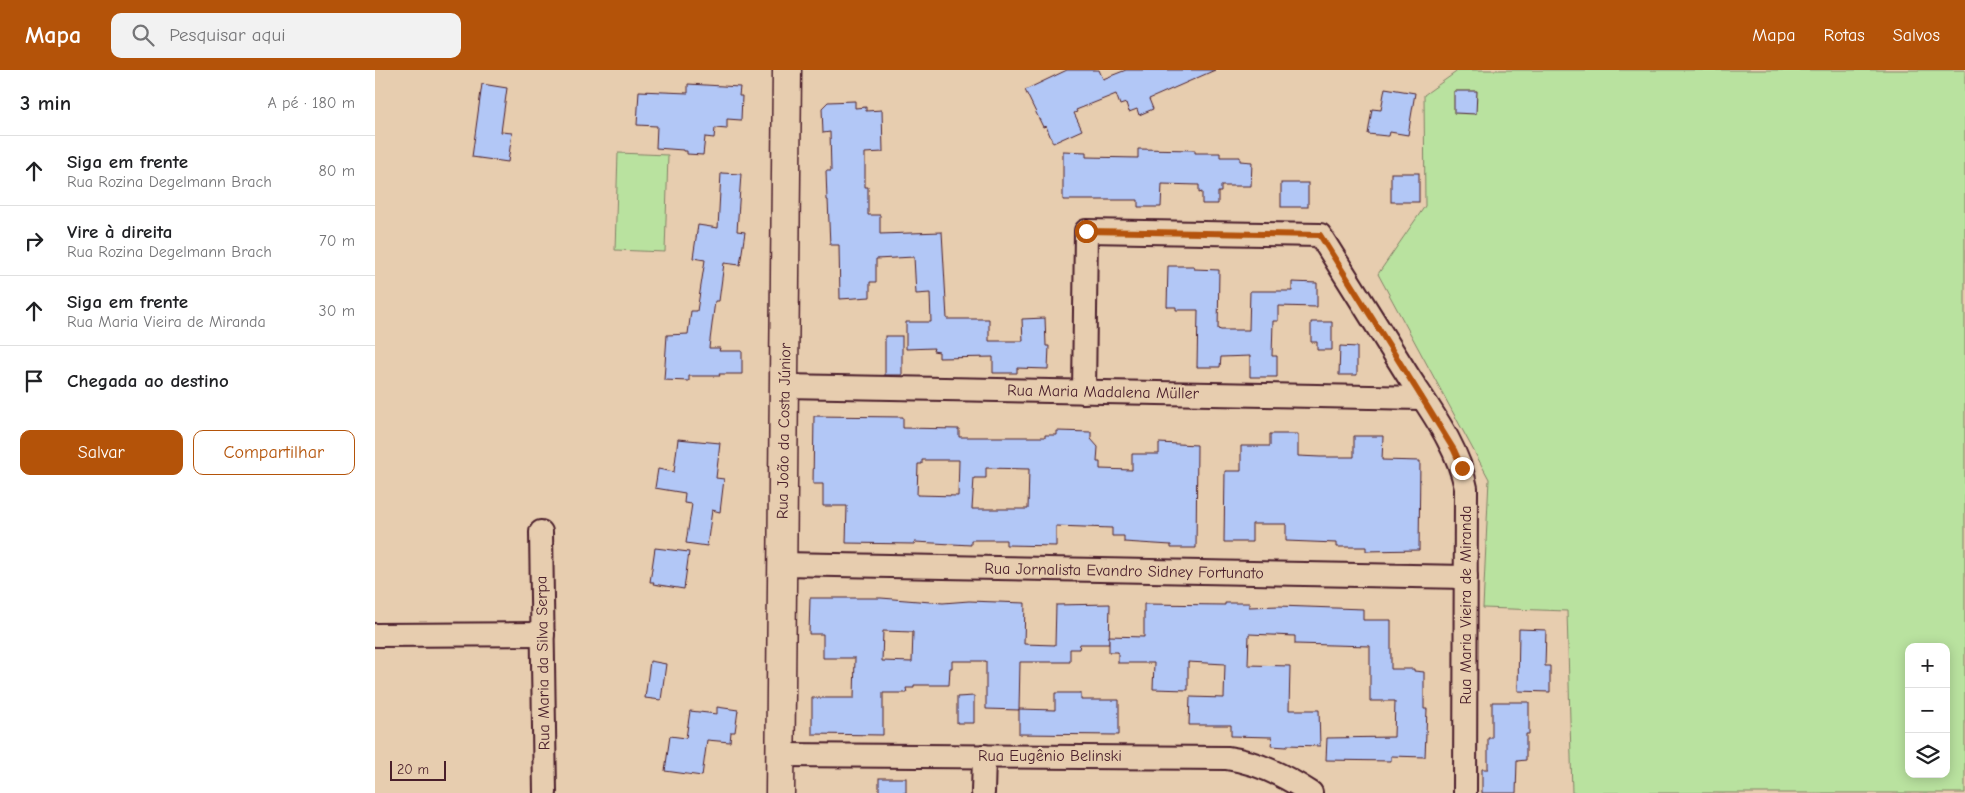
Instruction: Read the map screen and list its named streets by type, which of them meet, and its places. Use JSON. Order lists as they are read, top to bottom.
{
  "streets": {
    "main road": ["Rua João da Costa Júnior"],
    "street": [
      "Rua Maria Madalena Müller",
      "Rua Jornalista Evandro Sidney Fortunato",
      "Rua Maria Vieira de Miranda",
      "Rua Maria da Silva Serpa",
      "Rua Eugênio Belinski"
    ]
  },
  "crossings": [
    ["Rua Maria Madalena Müller", "Rua João da Costa Júnior"],
    ["Rua Maria Madalena Müller", "Rua Maria Vieira de Miranda"],
    ["Rua João da Costa Júnior", "Rua Jornalista Evandro Sidney Fortunato"],
    ["Rua João da Costa Júnior", "Rua Eugênio Belinski"],
    ["Rua Jornalista Evandro Sidney Fortunato", "Rua Maria Vieira de Miranda"]
  ],
  "scale_bar": "20 m",
  "page": {
    "header": "Mapa",
    "search": "Pesquisar aqui",
    "nav": ["Mapa", "Rotas", "Salvos"],
    "heading": ["3 min", "A pé · 180 m"],
    "list": [
      ["Siga em frente", "Rua Rozina Degelmann Brach", "80 m"],
      ["Vire à direita", "Rua Rozina Degelmann Brach", "70 m"],
      ["Siga em frente", "Rua Maria Vieira de Miranda", "30 m"],
      "Chegada ao destino"
    ],
    "buttons": ["Salvar", "Compartilhar"],
    "map_buttons": ["+", "−"],
    "scale": "20 m"
  }
}
